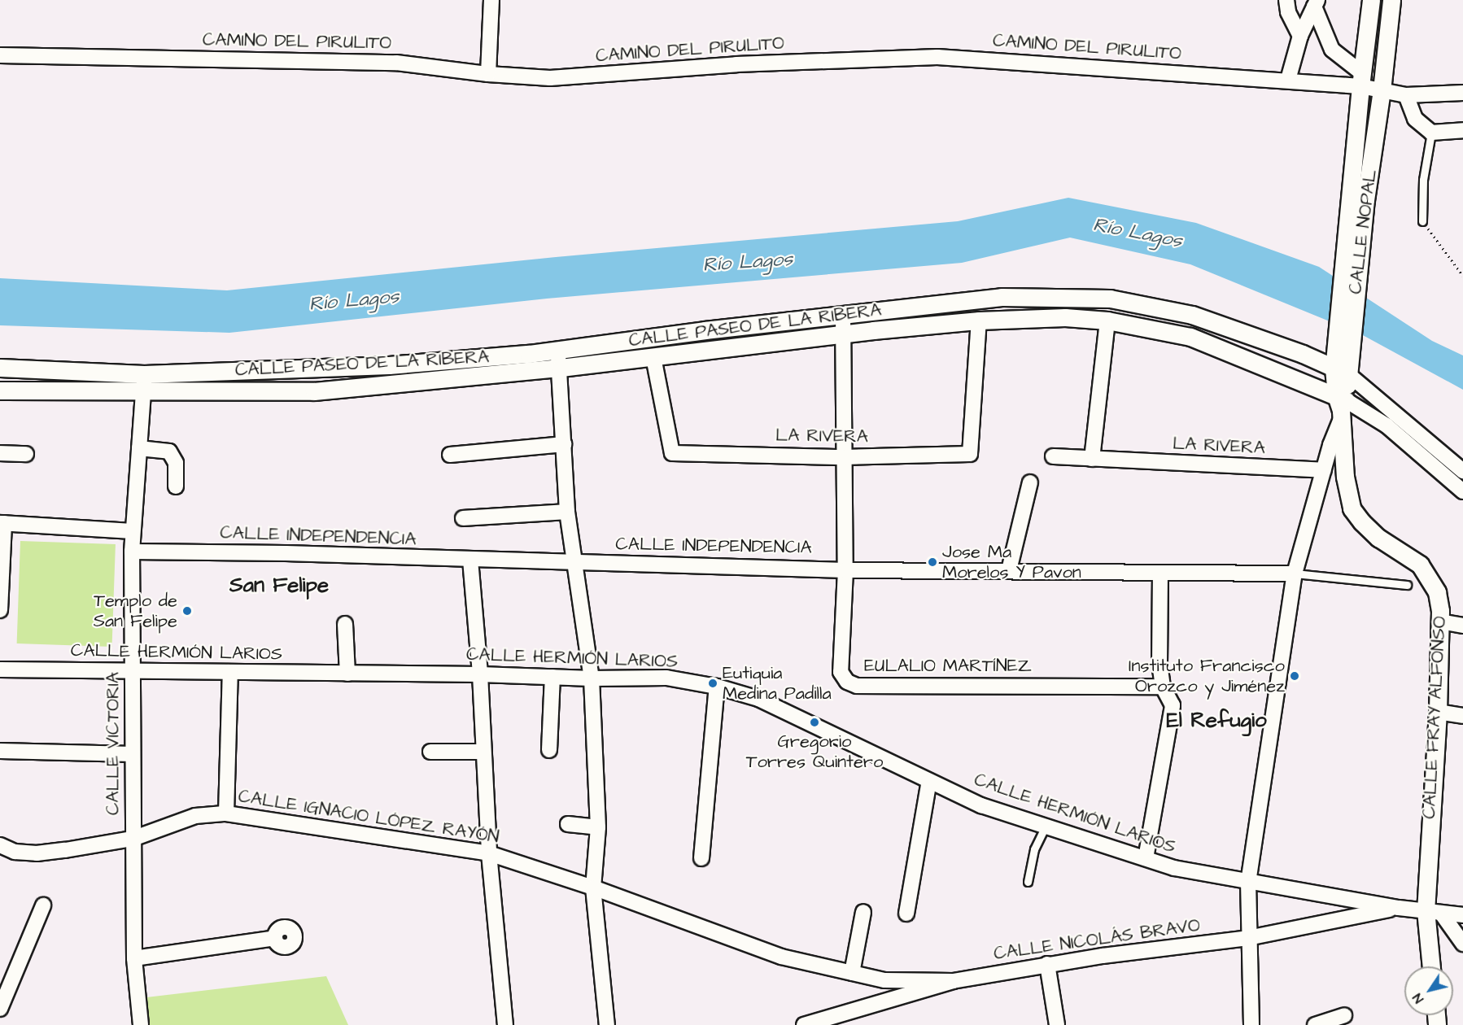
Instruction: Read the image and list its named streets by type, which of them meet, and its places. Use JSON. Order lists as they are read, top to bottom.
{
  "streets": {
    "street": [
      "CAMINO DEL PIRULITO",
      "CALLE NOPAL",
      "CALLE PASEO DE LA RIBERA",
      "LA RIVERA",
      "CALLE INDEPENDENCIA",
      "CALLE HERMIÓN LARIOS",
      "EULALIO MARTÍNEZ",
      "CALLE FRAY ALFONSO",
      "CALLE VICTORIA",
      "CALLE IGNACIO LÓPEZ RAYÓN",
      "CALLE NICOLÁS BRAVO"
    ]
  },
  "crossings": [
    ["CAMINO DEL PIRULITO", "CALLE NOPAL"],
    ["CALLE NOPAL", "CALLE PASEO DE LA RIBERA"],
    ["CALLE NOPAL", "CALLE FRAY ALFONSO"],
    ["CALLE PASEO DE LA RIBERA", "LA RIVERA"],
    ["CALLE PASEO DE LA RIBERA", "CALLE FRAY ALFONSO"],
    ["CALLE PASEO DE LA RIBERA", "CALLE VICTORIA"],
    ["CALLE INDEPENDENCIA", "EULALIO MARTÍNEZ"],
    ["CALLE INDEPENDENCIA", "CALLE VICTORIA"],
    ["CALLE HERMIÓN LARIOS", "CALLE FRAY ALFONSO"],
    ["CALLE HERMIÓN LARIOS", "CALLE VICTORIA"],
    ["CALLE HERMIÓN LARIOS", "CALLE NICOLÁS BRAVO"],
    ["CALLE VICTORIA", "CALLE IGNACIO LÓPEZ RAYÓN"],
    ["CALLE IGNACIO LÓPEZ RAYÓN", "CALLE NICOLÁS BRAVO"]
  ],
  "districts": ["San Felipe", "El Refugio"],
  "water": ["Río Lagos"],
  "places": [
    "Jose Ma Morelos Y Pavon",
    "Templo de San Felipe",
    "Instituto Francisco Orozco y Jiménez",
    "Eutiquia Medina Padilla",
    "Gregorio Torres Quintero"
  ],
  "north": "bottom left"
}
